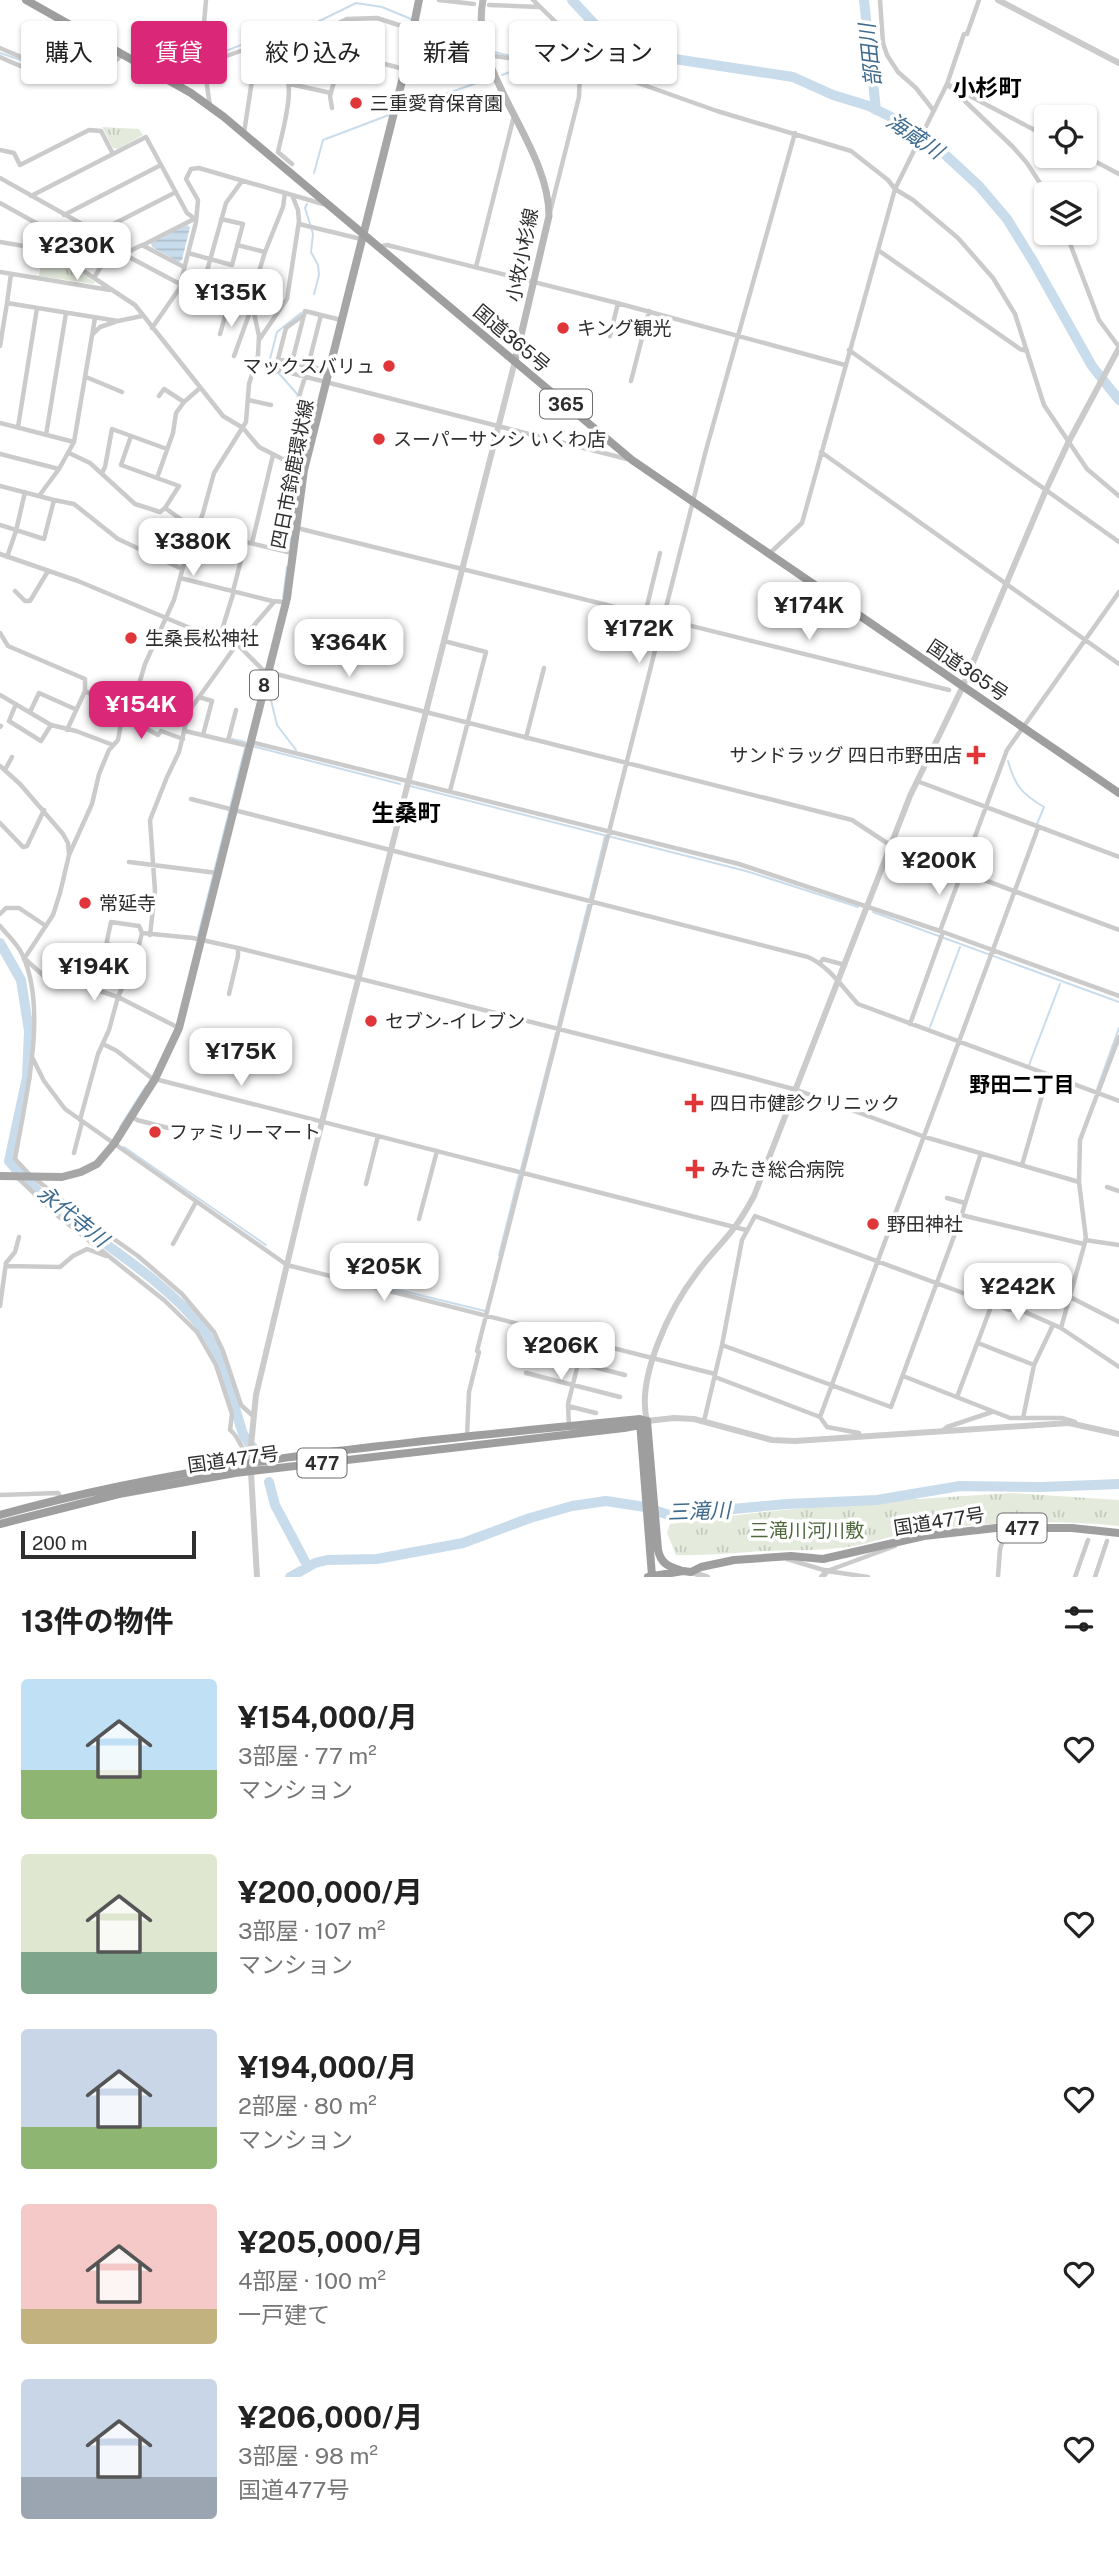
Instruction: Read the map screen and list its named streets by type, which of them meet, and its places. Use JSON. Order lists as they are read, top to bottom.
{
  "streets": {
    "highway": [
      "国道365号",
      "365",
      "国道477号",
      "477"
    ],
    "main road": ["小牧小杉線", "四日市鈴鹿環状線", "8"]
  },
  "crossings": [
    ["小牧小杉線", "国道365号"],
    ["国道365号", "四日市鈴鹿環状線"]
  ],
  "districts": ["小杉町", "生桑町", "野田二丁目"],
  "water": [
    "部田川",
    "海蔵川",
    "永代寺川",
    "三滝川"
  ],
  "parks": ["三滝川河川敷"],
  "places": {
    "other": [
      "三重愛育保育園",
      "キング観光",
      "マックスバリュ",
      "スーパーサンシ いくわ店",
      "生桑長松神社",
      "常延寺",
      "セブン-イレブン",
      "ファミリーマート",
      "野田神社"
    ],
    "health": ["サンドラッグ 四日市野田店", "四日市健診クリニック", "みたき総合病院"]
  },
  "scale_bar": "200 m",
  "page": {
    "chip": [
      "購入",
      "賃貸",
      "絞り込み",
      "新着",
      "マンション"
    ],
    "price": [
      "¥230K",
      "¥135K",
      "¥380K",
      "¥174K",
      "¥172K",
      "¥364K",
      "¥154K",
      "¥200K",
      "¥194K",
      "¥175K",
      "¥205K",
      "¥242K",
      "¥206K"
    ],
    "scale": "200 m",
    "heading": "13件の物件",
    "list": [
      {
        "name": "¥154,000/月",
        "note": "3部屋 · 77 m² · マンション"
      },
      {
        "name": "¥200,000/月",
        "note": "3部屋 · 107 m² · マンション"
      },
      {
        "name": "¥194,000/月",
        "note": "2部屋 · 80 m² · マンション"
      },
      {
        "name": "¥205,000/月",
        "note": "4部屋 · 100 m² · 一戸建て"
      },
      {
        "name": "¥206,000/月",
        "note": "3部屋 · 98 m² · 国道477号"
      }
    ]
  }
}
